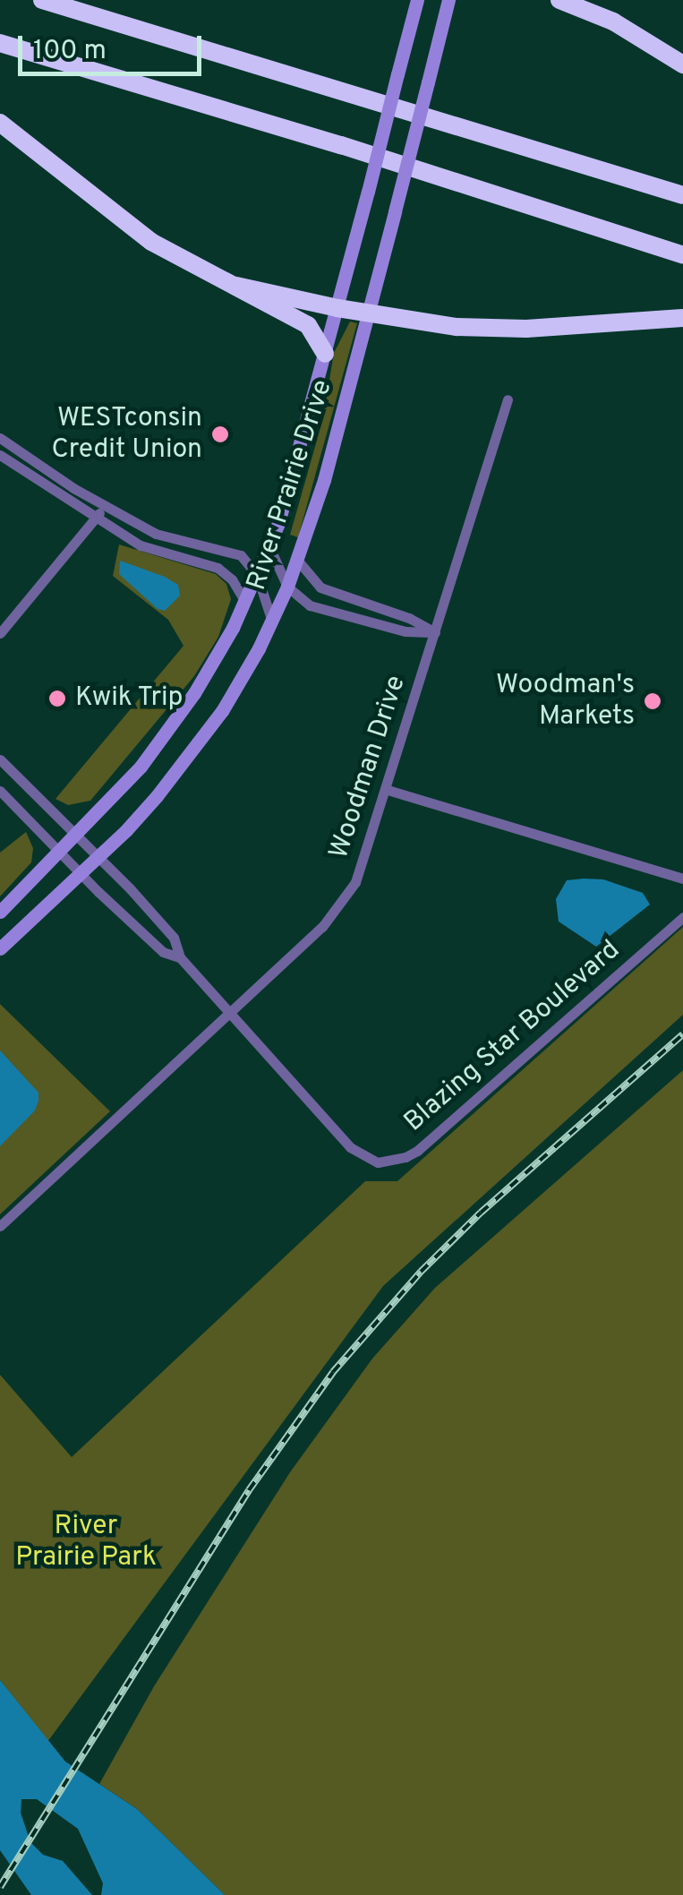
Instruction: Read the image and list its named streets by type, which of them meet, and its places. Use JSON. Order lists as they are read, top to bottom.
{
  "streets": {
    "main road": ["River Prairie Drive"],
    "street": ["Woodman Drive", "Blazing Star Boulevard"]
  },
  "crossings": [
    ["River Prairie Drive", "Blazing Star Boulevard"],
    ["Woodman Drive", "Blazing Star Boulevard"]
  ],
  "parks": ["River Prairie Park"],
  "places": ["WESTconsin Credit Union", "Kwik Trip", "Woodman's Markets"],
  "scale_bar": "100 m"
}
